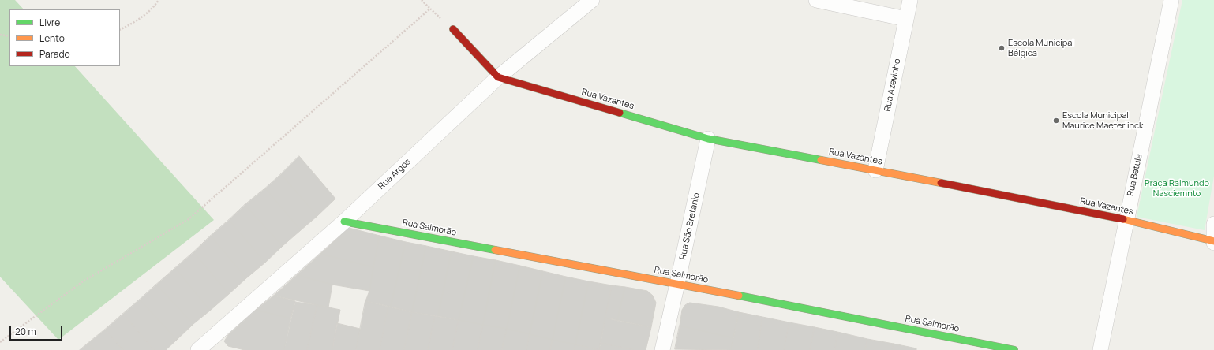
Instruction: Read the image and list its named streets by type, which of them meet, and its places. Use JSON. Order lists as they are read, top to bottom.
{
  "streets": {
    "street": [
      "Rua Azevinho",
      "Rua Vazantes",
      "Rua Argos",
      "Rua Betula",
      "Rua São Bretanio",
      "Rua Salmorão"
    ]
  },
  "crossings": [
    ["Rua Azevinho", "Rua Vazantes"],
    ["Rua Vazantes", "Rua Argos"],
    ["Rua Vazantes", "Rua Betula"],
    ["Rua Vazantes", "Rua São Bretanio"],
    ["Rua Argos", "Rua Salmorão"],
    ["Rua São Bretanio", "Rua Salmorão"]
  ],
  "parks": ["Praça Raimundo Nasciemnto"],
  "places": ["Escola Municipal Bélgica", "Escola Municipal Maurice Maeterlinck"],
  "legend": ["Livre", "Lento", "Parado"],
  "scale_bar": "20 m"
}
